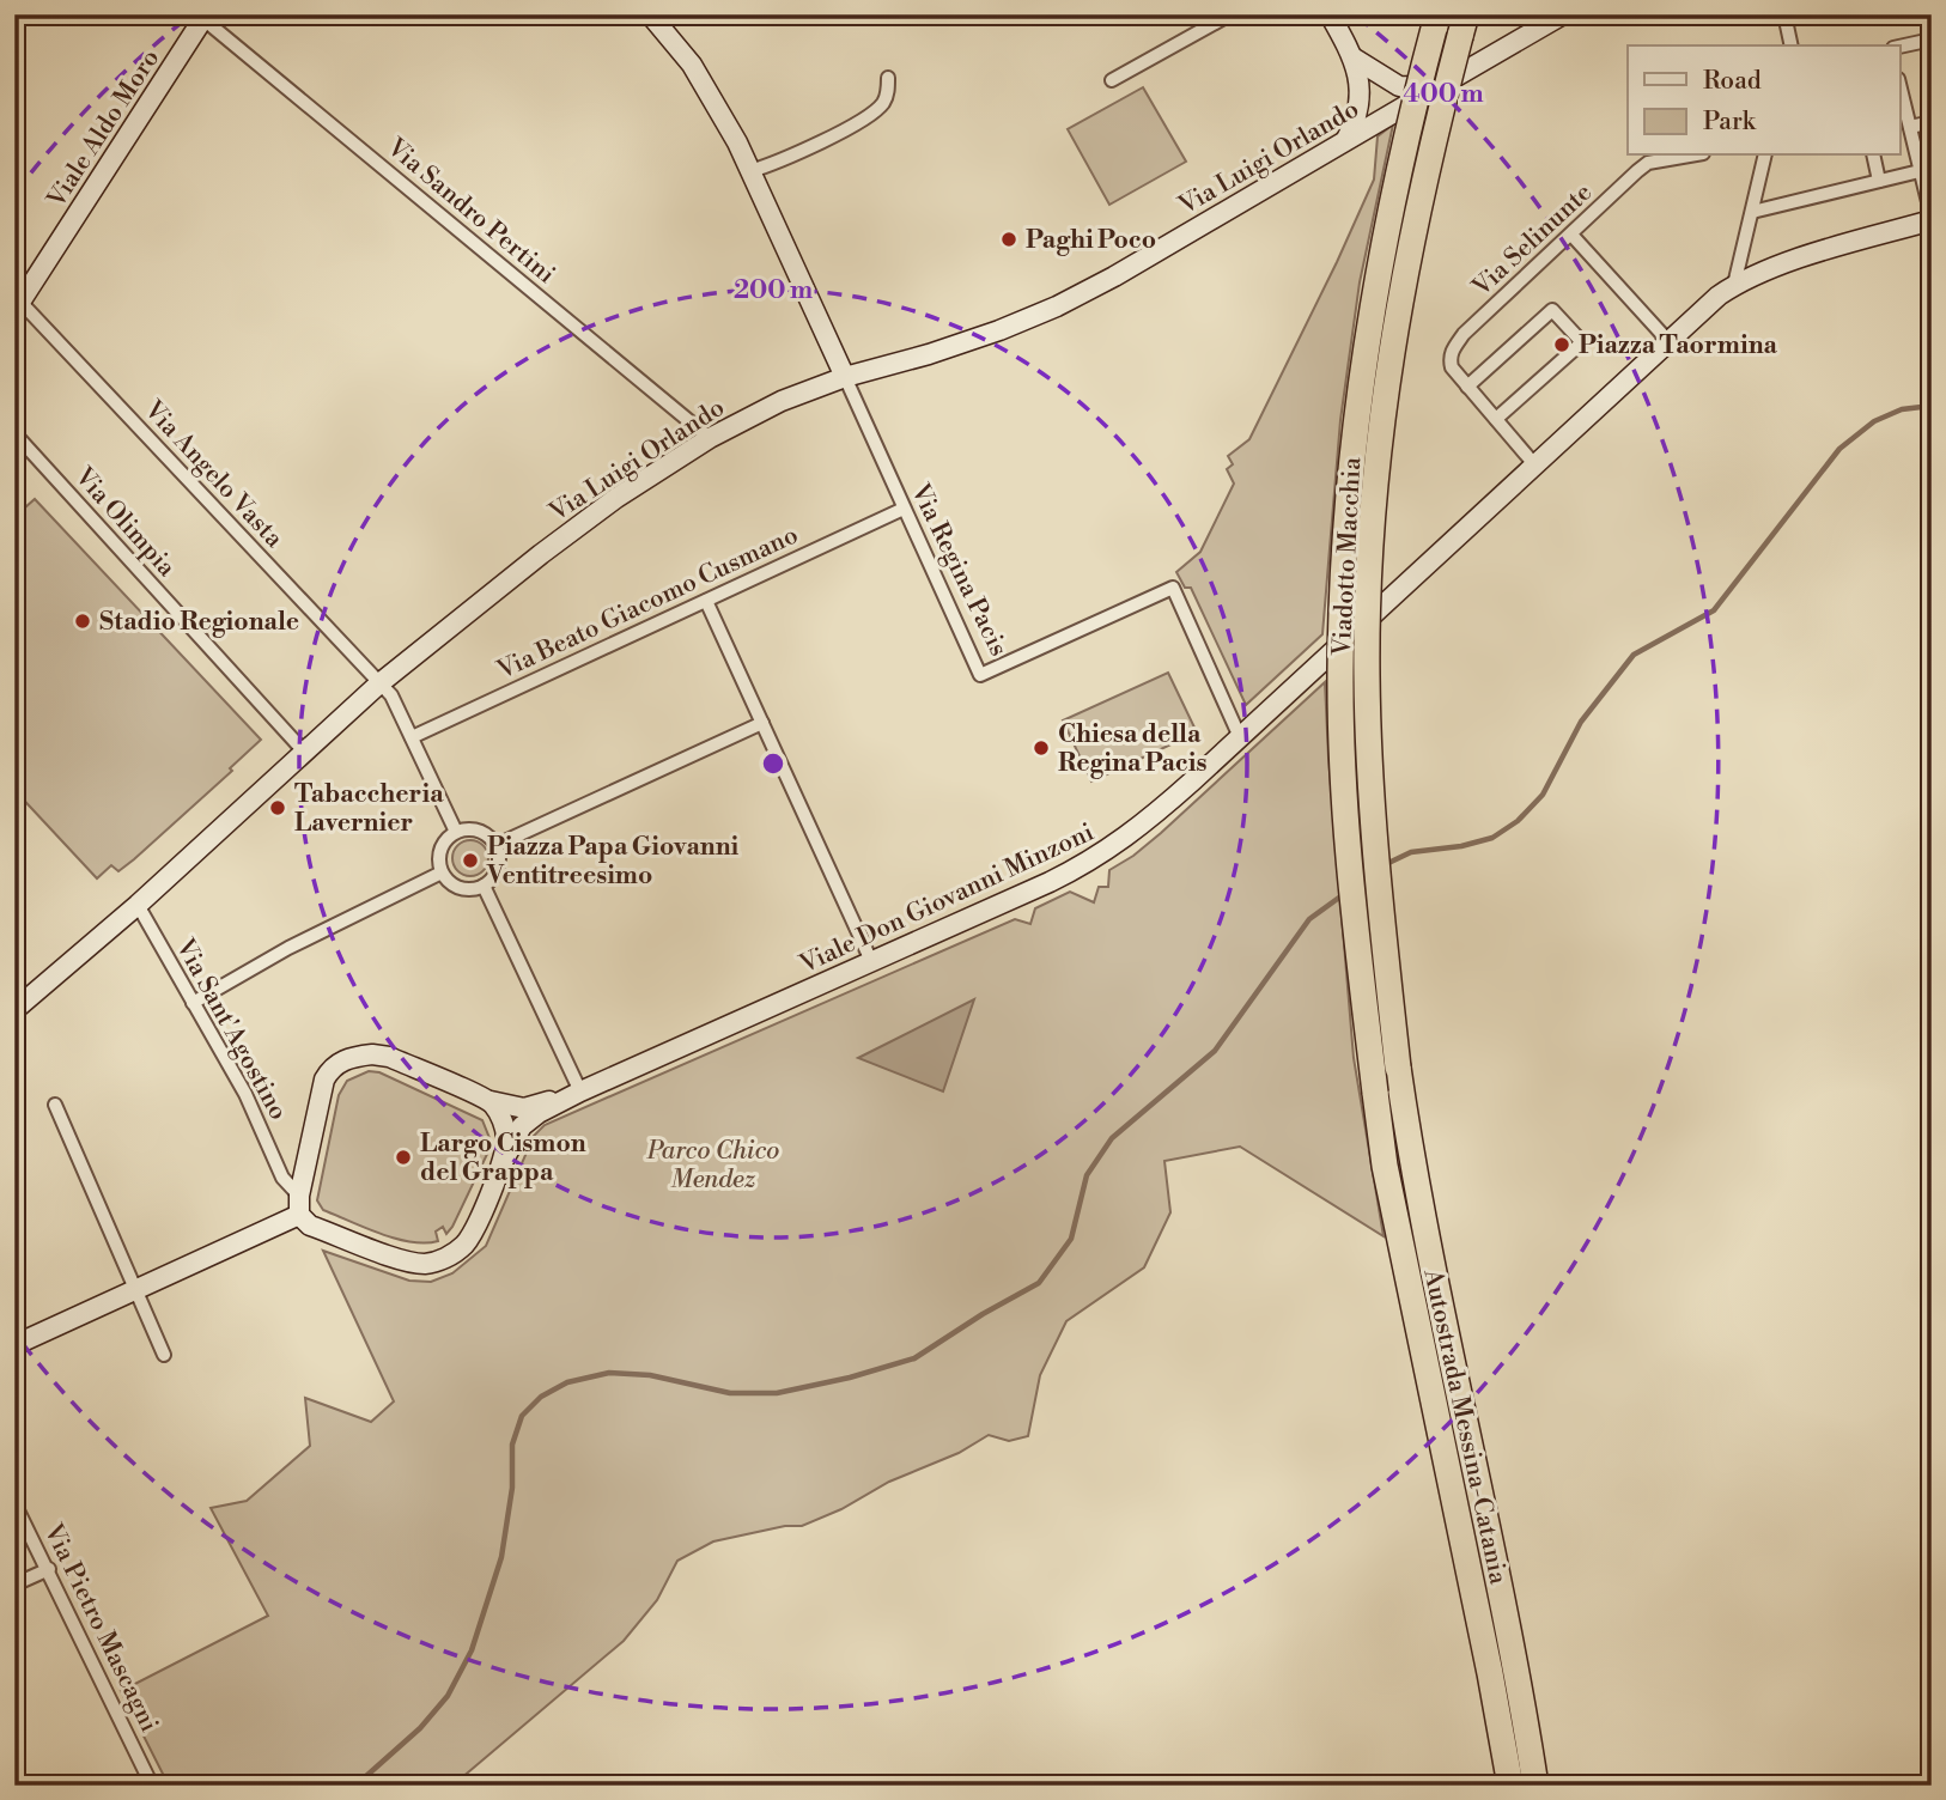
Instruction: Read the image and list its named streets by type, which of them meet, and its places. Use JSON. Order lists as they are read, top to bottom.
{
  "streets": {
    "highway": ["Viadotto Macchia", "Autostrada Messina-Catania"],
    "street": [
      "Viale Aldo Moro",
      "Via Luigi Orlando",
      "Via Sandro Pertini",
      "Via Selinunte",
      "Via Angelo Vasta",
      "Via Olimpia",
      "Via Regina Pacis",
      "Via Beato Giacomo Cusmano",
      "Viale Don Giovanni Minzoni",
      "Via Sant'Agostino",
      "Via Pietro Mascagni"
    ]
  },
  "crossings": [
    ["Viale Aldo Moro", "Via Sandro Pertini"],
    ["Viale Aldo Moro", "Via Angelo Vasta"],
    ["Via Luigi Orlando", "Via Sandro Pertini"],
    ["Via Luigi Orlando", "Via Angelo Vasta"],
    ["Via Luigi Orlando", "Via Olimpia"],
    ["Via Luigi Orlando", "Via Regina Pacis"],
    ["Via Luigi Orlando", "Via Sant'Agostino"],
    ["Via Angelo Vasta", "Via Beato Giacomo Cusmano"],
    ["Viadotto Macchia", "Autostrada Messina-Catania"],
    ["Via Regina Pacis", "Via Beato Giacomo Cusmano"],
    ["Via Regina Pacis", "Viale Don Giovanni Minzoni"]
  ],
  "parks": ["Parco Chico Mendez"],
  "places": [
    "Paghi Poco",
    "Piazza Taormina",
    "Stadio Regionale",
    "Chiesa della Regina Pacis",
    "Tabaccheria Lavernier",
    "Piazza Papa Giovanni Ventitreesimo",
    "Largo Cismon del Grappa"
  ],
  "legend": ["Road", "Park"],
  "rings": ["400 m", "200 m"]
}
